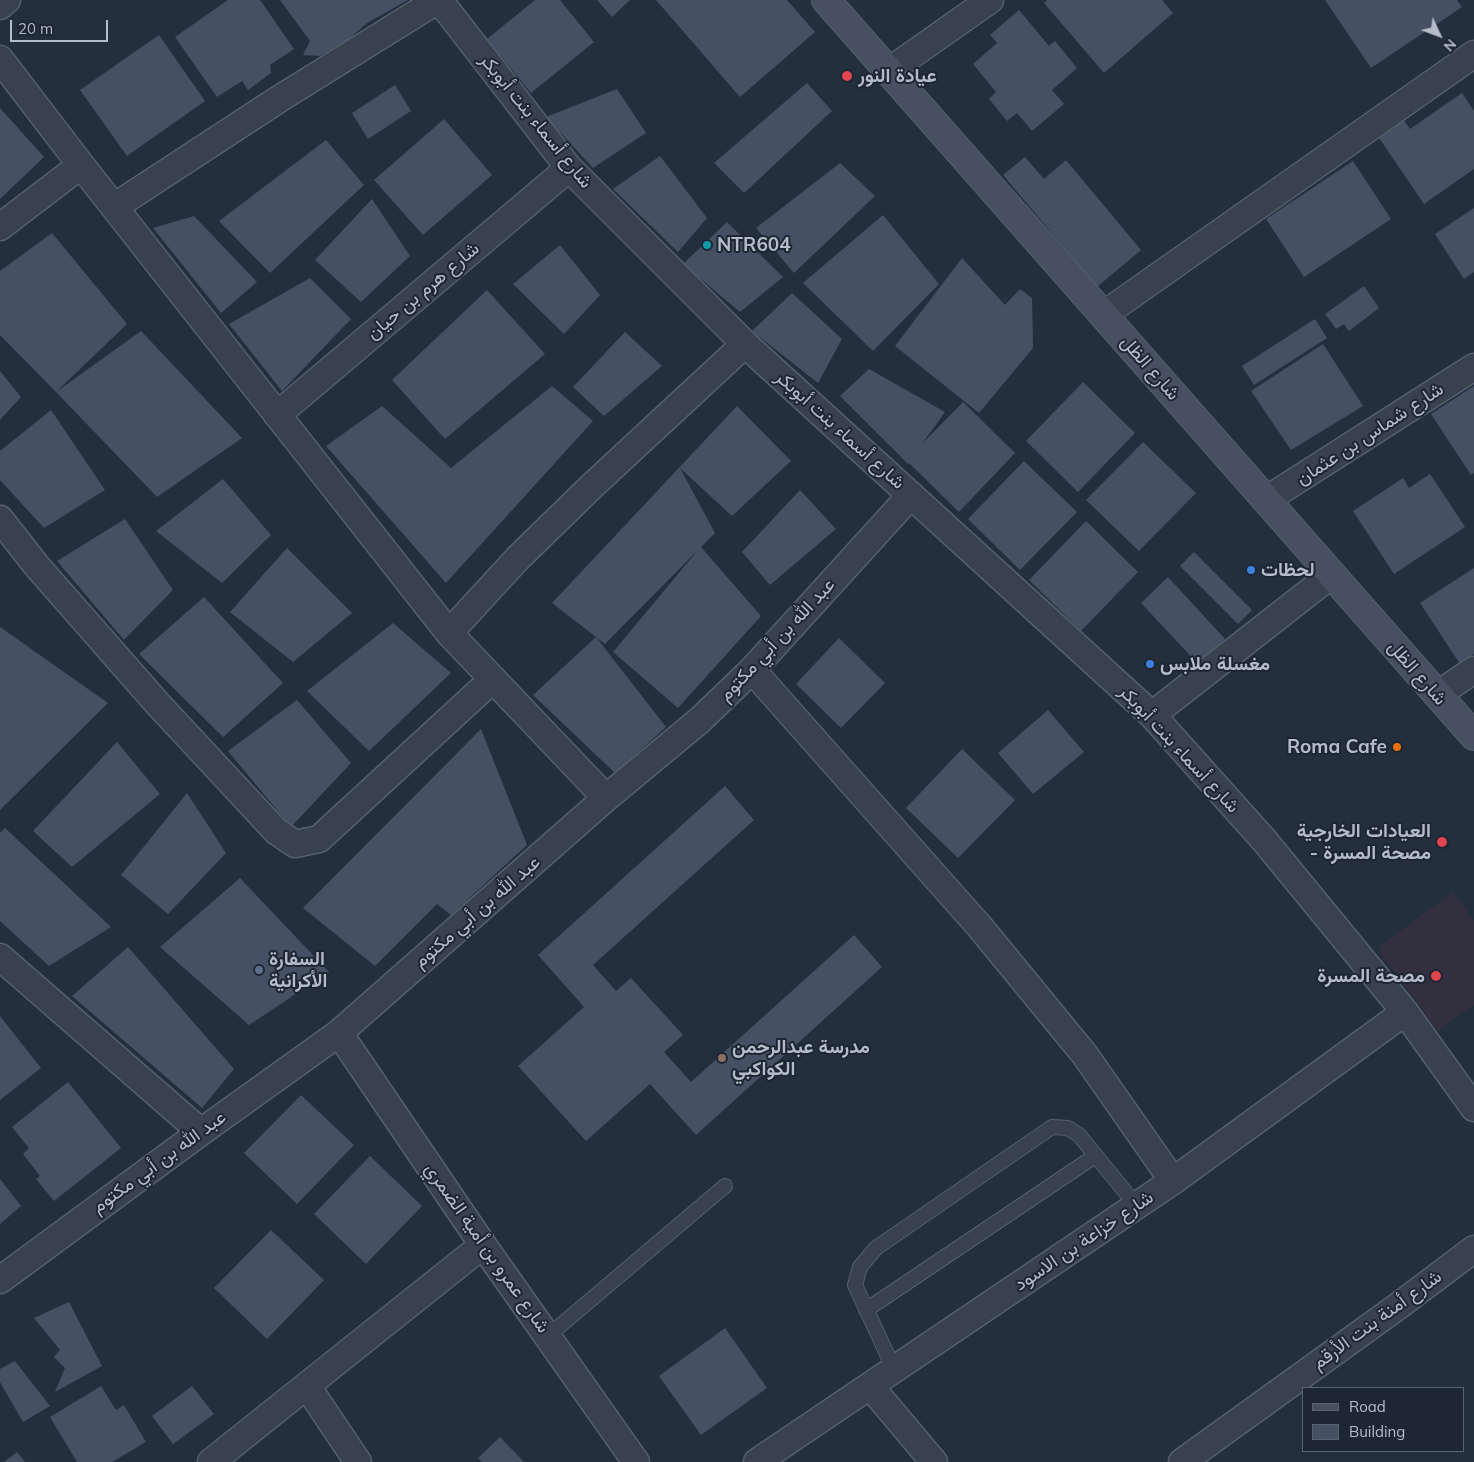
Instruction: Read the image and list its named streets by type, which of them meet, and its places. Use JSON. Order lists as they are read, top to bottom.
{
  "streets": {
    "street": [
      "شارع أسماء بنت أبوبكر",
      "شارع هرم بن حيان",
      "شارع الظل",
      "شارع شماس بن عثمان",
      "عبد الله بن أبي مكتوم",
      "شارع خزاعة بن الاسود",
      "شارع عمرو بن أمية الضمري",
      "شارع أمنة بنت الأرقم"
    ]
  },
  "crossings": [
    ["شارع أسماء بنت أبوبكر", "شارع هرم بن حيان"],
    ["شارع أسماء بنت أبوبكر", "عبد الله بن أبي مكتوم"],
    ["شارع أسماء بنت أبوبكر", "شارع خزاعة بن الاسود"],
    ["شارع الظل", "شارع شماس بن عثمان"],
    ["عبد الله بن أبي مكتوم", "شارع عمرو بن أمية الضمري"]
  ],
  "places": [
    "عيادة النور",
    "NTR604",
    "لحظات",
    "مغسلة ملابس",
    "Roma Cafe",
    "العيادات الخارجية - مصحة المسرة",
    "السفارة الأكرانية",
    "مصحة المسرة",
    "مدرسة عبدالرحمن الكواكبي"
  ],
  "legend": ["Road", "Building"],
  "scale_bar": "20 m",
  "north": "bottom right"
}
